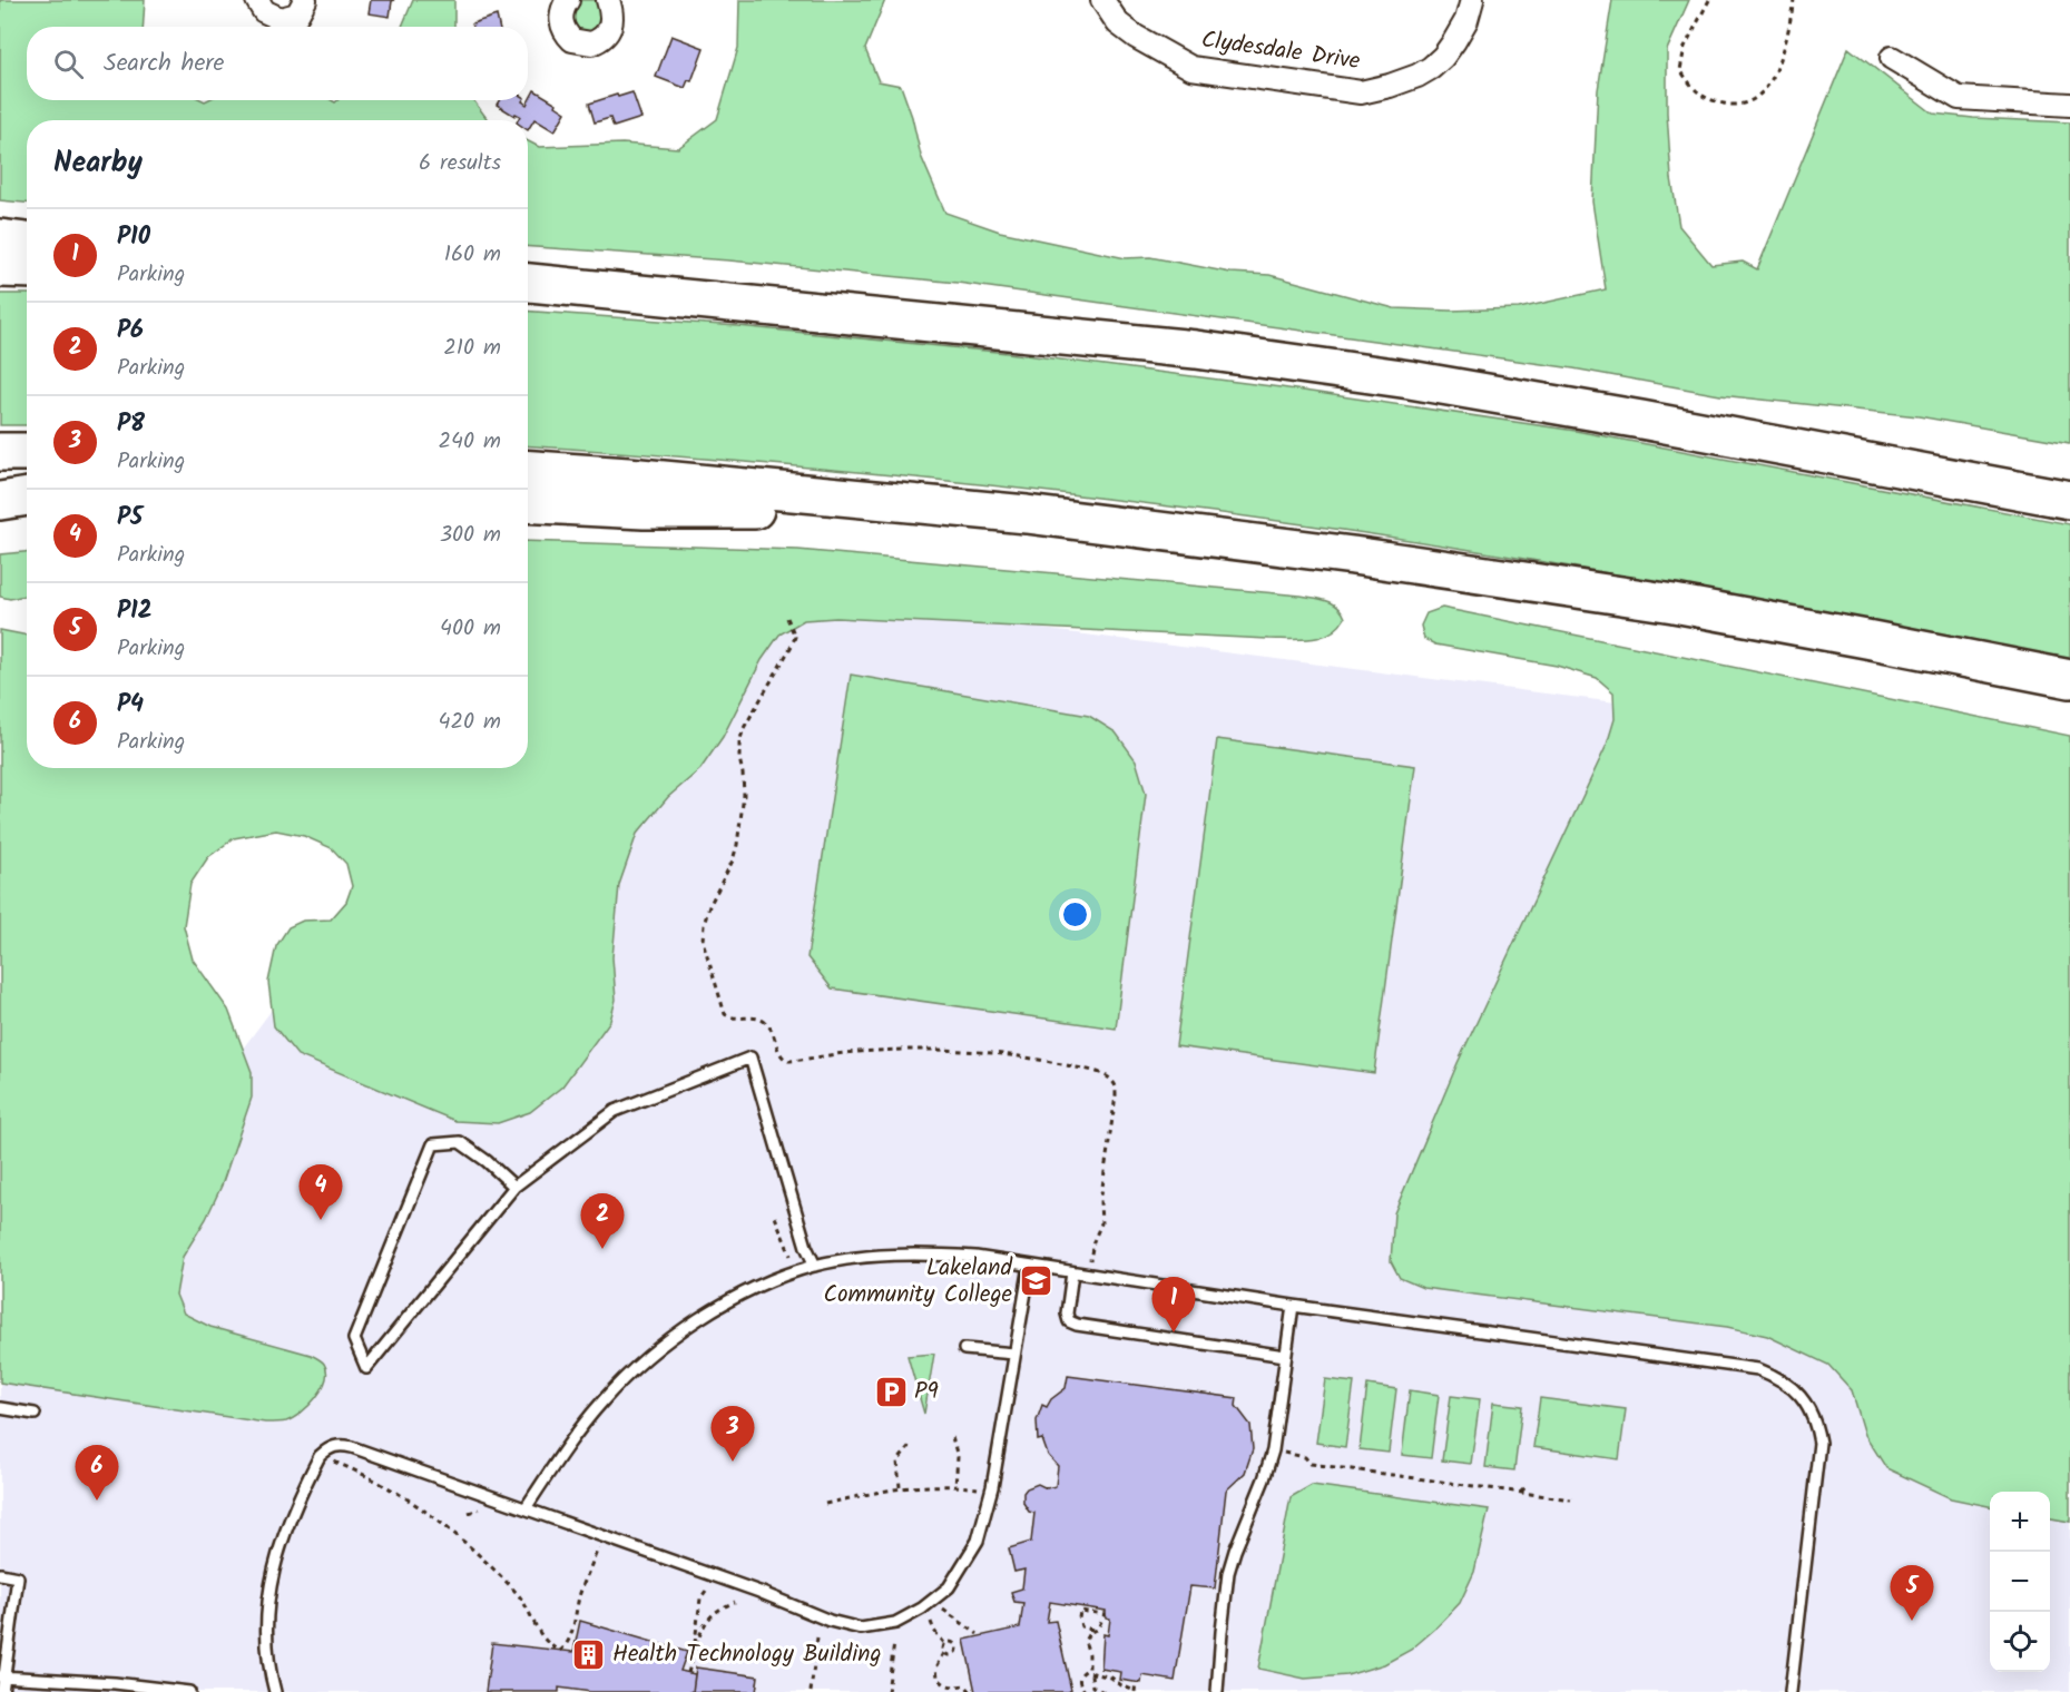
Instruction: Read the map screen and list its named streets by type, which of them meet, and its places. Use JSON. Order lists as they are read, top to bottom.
{
  "streets": {
    "street": ["Clydesdale Drive"]
  },
  "places": {
    "school or university": ["Lakeland Community College"],
    "parking": ["P9"],
    "building": ["Health Technology Building"]
  },
  "page": {
    "search": "Search here",
    "heading": ["Nearby", "6 results"],
    "list": [
      {
        "mark": "1",
        "name": "P10",
        "note": "Parking",
        "value": "160 m"
      },
      {
        "mark": "2",
        "name": "P6",
        "note": "Parking",
        "value": "210 m"
      },
      {
        "mark": "3",
        "name": "P8",
        "note": "Parking",
        "value": "240 m"
      },
      {
        "mark": "4",
        "name": "P5",
        "note": "Parking",
        "value": "300 m"
      },
      {
        "mark": "5",
        "name": "P12",
        "note": "Parking",
        "value": "400 m"
      },
      {
        "mark": "6",
        "name": "P4",
        "note": "Parking",
        "value": "420 m"
      }
    ],
    "pins": [
      "4",
      "2",
      "1",
      "3",
      "6",
      "5"
    ],
    "map_buttons": ["+", "−"]
  }
}
